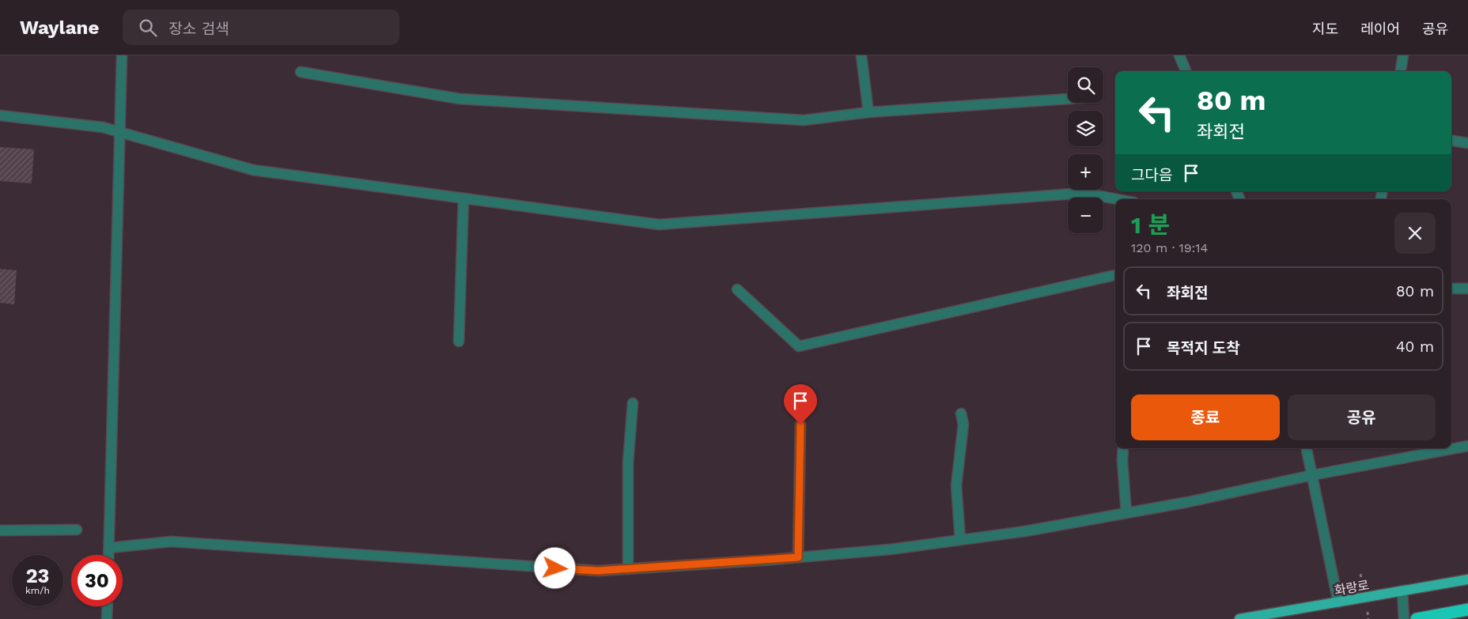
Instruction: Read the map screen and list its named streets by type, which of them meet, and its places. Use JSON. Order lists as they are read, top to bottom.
{
  "streets": {
    "main road": ["화랑로"]
  },
  "page": {
    "header": "Waylane",
    "search": "장소 검색",
    "nav": ["지도", "레이어", "공유"],
    "map_buttons": ["+", "−"],
    "turn": ["80 m", "좌회전"],
    "then": "그다음",
    "heading": ["1 분", "120 m · 19:14"],
    "list": [
      {
        "name": "좌회전",
        "value": "80 m"
      },
      {
        "name": "목적지 도착",
        "value": "40 m"
      }
    ],
    "buttons": ["종료", "공유"],
    "speed": "23 km/h",
    "limit": "30"
  }
}
